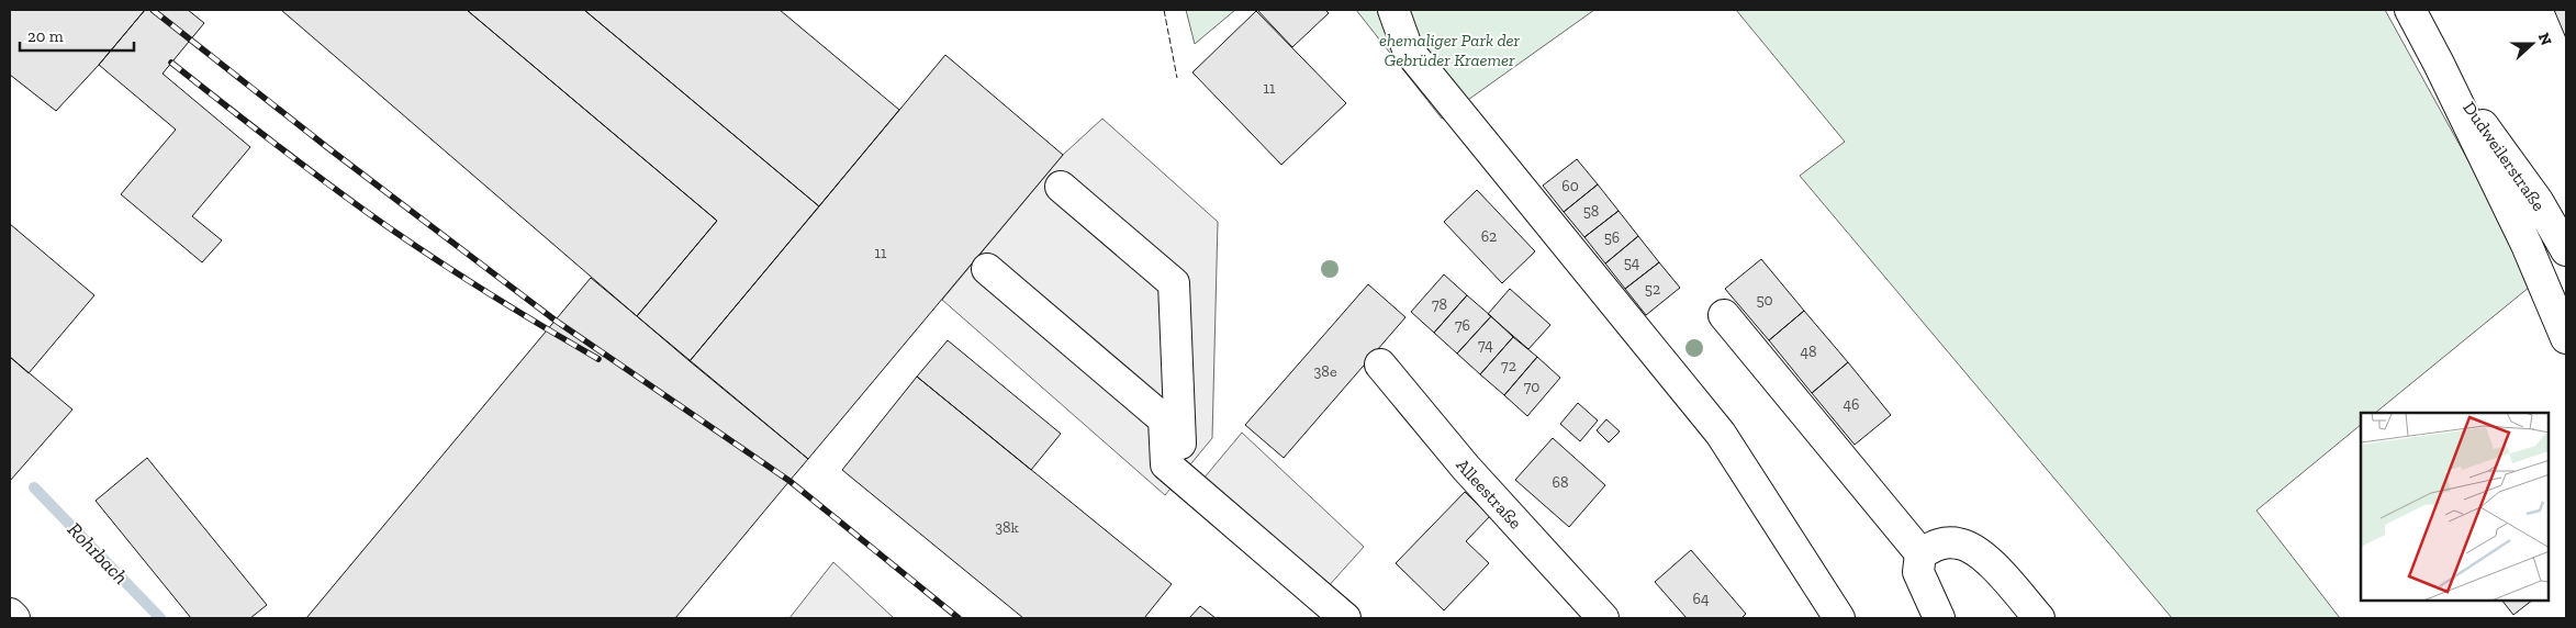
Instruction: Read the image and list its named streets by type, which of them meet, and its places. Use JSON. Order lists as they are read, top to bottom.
{
  "streets": {
    "main road": ["Dudweilerstraße", "Alleestraße"]
  },
  "water": ["Rohrbach"],
  "parks": ["ehemaliger Park der Gebrüder Kraemer"],
  "house_numbers": [
    "11",
    "60",
    "58",
    "62",
    "56",
    "11",
    "54",
    "52",
    "50",
    "78",
    "76",
    "74",
    "48",
    "72",
    "38e",
    "70",
    "46",
    "68",
    "38k",
    "64"
  ],
  "scale_bar": "20 m",
  "north": "right"
}
